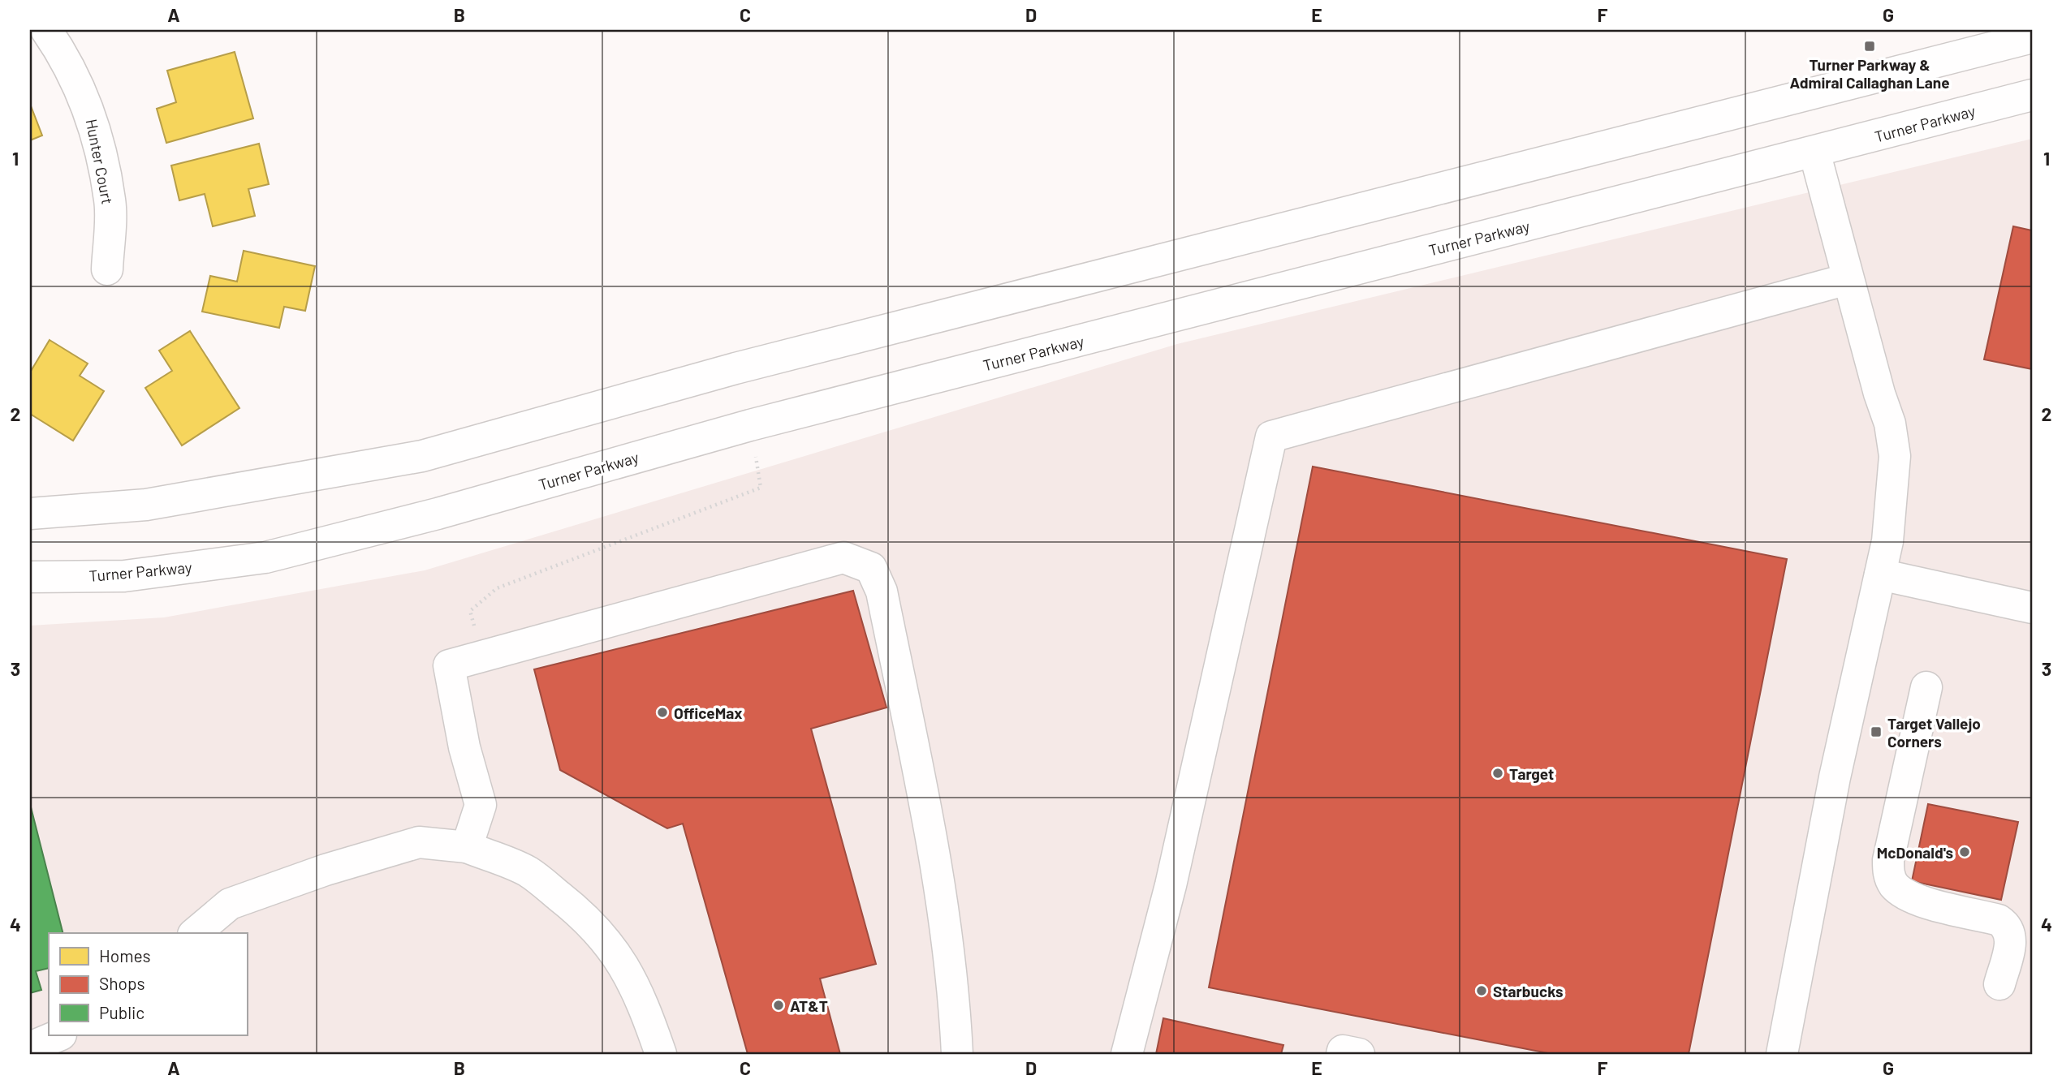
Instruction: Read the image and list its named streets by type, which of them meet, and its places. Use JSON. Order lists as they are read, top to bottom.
{
  "streets": {
    "street": ["Turner Parkway", "Hunter Court"]
  },
  "places": {
    "transit": ["Turner Parkway & Admiral Callaghan Lane", "Target Vallejo Corners"],
    "other": [
      "OfficeMax",
      "Target",
      "McDonald's",
      "Starbucks",
      "AT&T"
    ]
  },
  "legend": ["Homes", "Shops", "Public"],
  "grid": {
    "columns": [
      "A",
      "B",
      "C",
      "D",
      "E",
      "F",
      "G"
    ],
    "rows": [
      "1",
      "2",
      "3",
      "4"
    ]
  }
}
